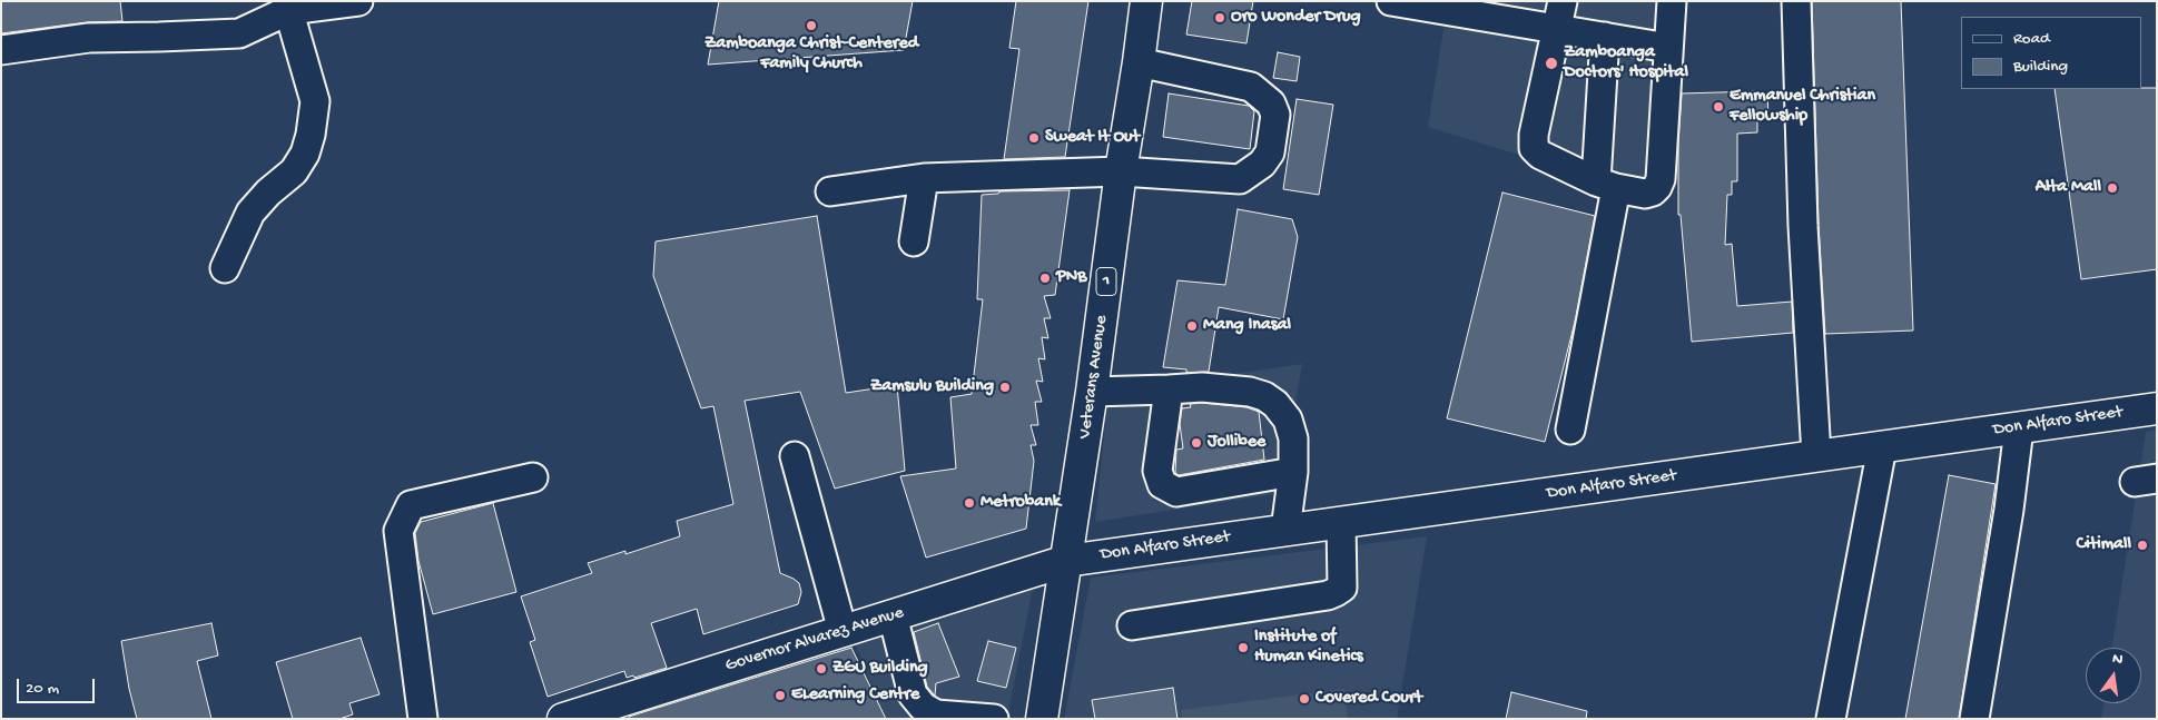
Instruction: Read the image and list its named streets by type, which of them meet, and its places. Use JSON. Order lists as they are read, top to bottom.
{
  "streets": {
    "main road": [
      "1",
      "Veterans Avenue",
      "Don Alfaro Street",
      "Governor Alvarez Avenue"
    ]
  },
  "crossings": [
    ["Veterans Avenue", "Don Alfaro Street"],
    ["Veterans Avenue", "Governor Alvarez Avenue"],
    ["Don Alfaro Street", "Governor Alvarez Avenue"]
  ],
  "places": [
    "Oro Wonder Drug",
    "Zamboanga Christ-Centered Family Church",
    "Zamboanga Doctors' Hospital",
    "Emmanuel Christian Fellowship",
    "Sweat It Out",
    "Alta Mall",
    "PNB",
    "Mang Inasal",
    "Zamsulu Building",
    "Jollibee",
    "Metrobank",
    "Citimall",
    "Institute of Human Kinetics",
    "ZGU Building",
    "ELearning Centre",
    "Covered Court"
  ],
  "legend": ["Road", "Building"],
  "scale_bar": "20 m",
  "north": "top"
}
